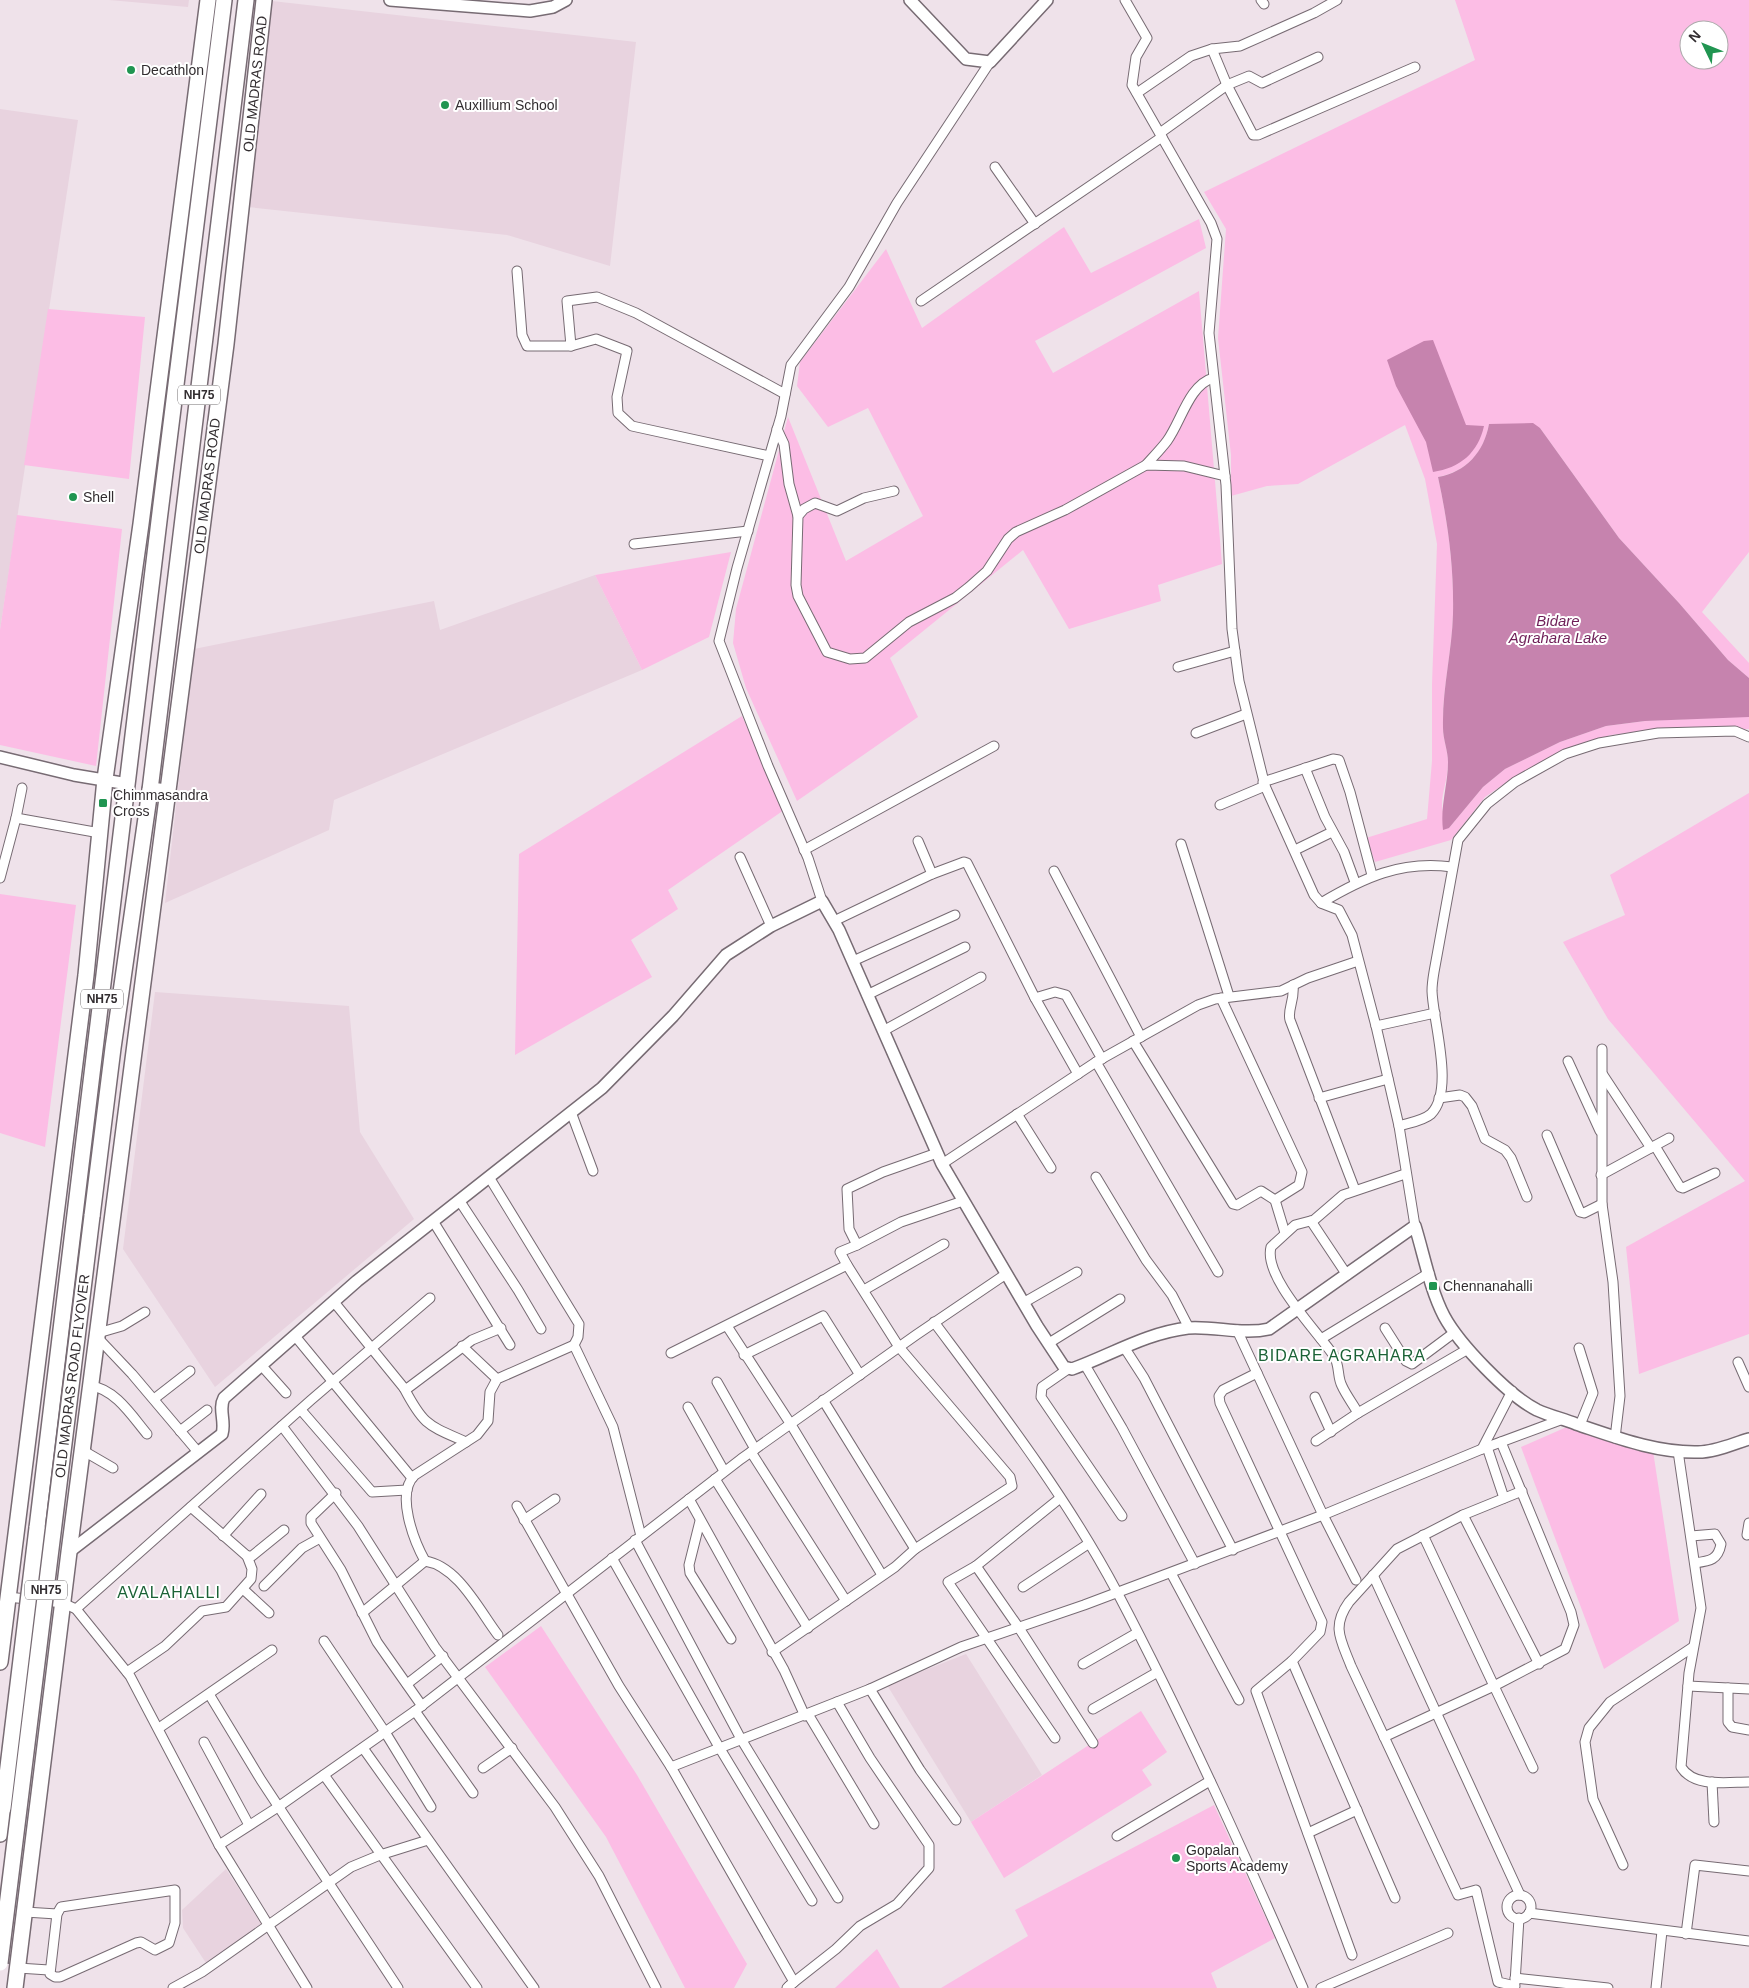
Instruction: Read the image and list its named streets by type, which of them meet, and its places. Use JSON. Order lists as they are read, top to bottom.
{
  "streets": {
    "main road": ["OLD MADRAS ROAD", "NH75", "OLD MADRAS ROAD FLYOVER"]
  },
  "crossings": [
    ["OLD MADRAS ROAD", "OLD MADRAS ROAD FLYOVER"],
    ["NH75", "OLD MADRAS ROAD FLYOVER"]
  ],
  "districts": ["BIDARE AGRAHARA", "AVALAHALLI"],
  "water": ["Bidare Agrahara Lake"],
  "places": {
    "other": [
      "Decathlon",
      "Auxillium School",
      "Shell",
      "Gopalan Sports Academy"
    ],
    "transit": ["Chimmasandra Cross", "Chennanahalli"]
  },
  "north": "top left"
}
